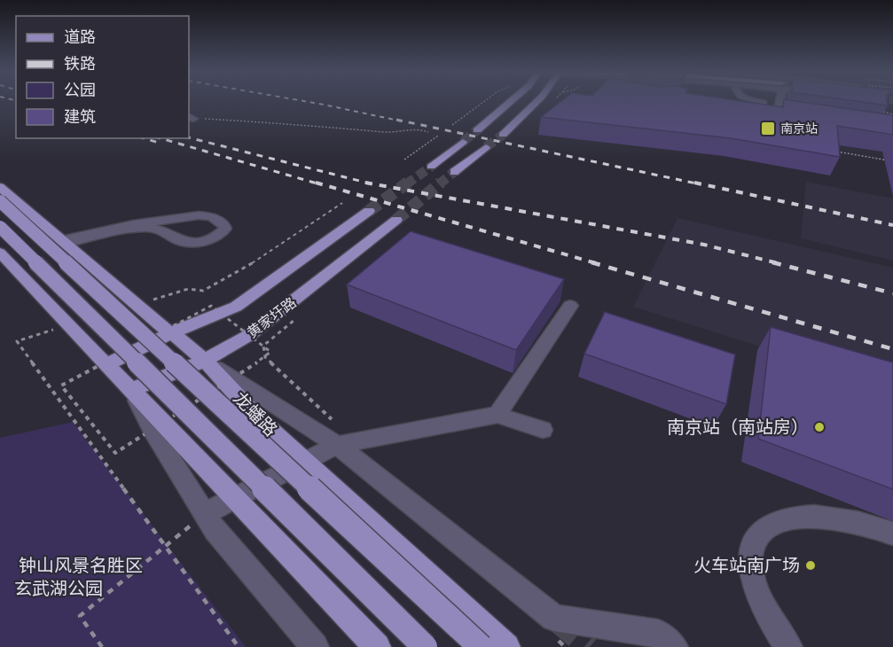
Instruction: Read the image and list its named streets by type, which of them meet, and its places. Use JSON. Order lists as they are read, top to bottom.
{
  "streets": {
    "main road": ["黄家圩路", "龙蟠路"]
  },
  "crossings": [
    ["黄家圩路", "龙蟠路"]
  ],
  "parks": ["钟山风景名胜区", "玄武湖公园"],
  "places": {
    "transit": ["南京站"],
    "other": ["南京站（南站房）", "火车站南广场"]
  },
  "legend": [
    "道路",
    "铁路",
    "公园",
    "建筑"
  ]
}
